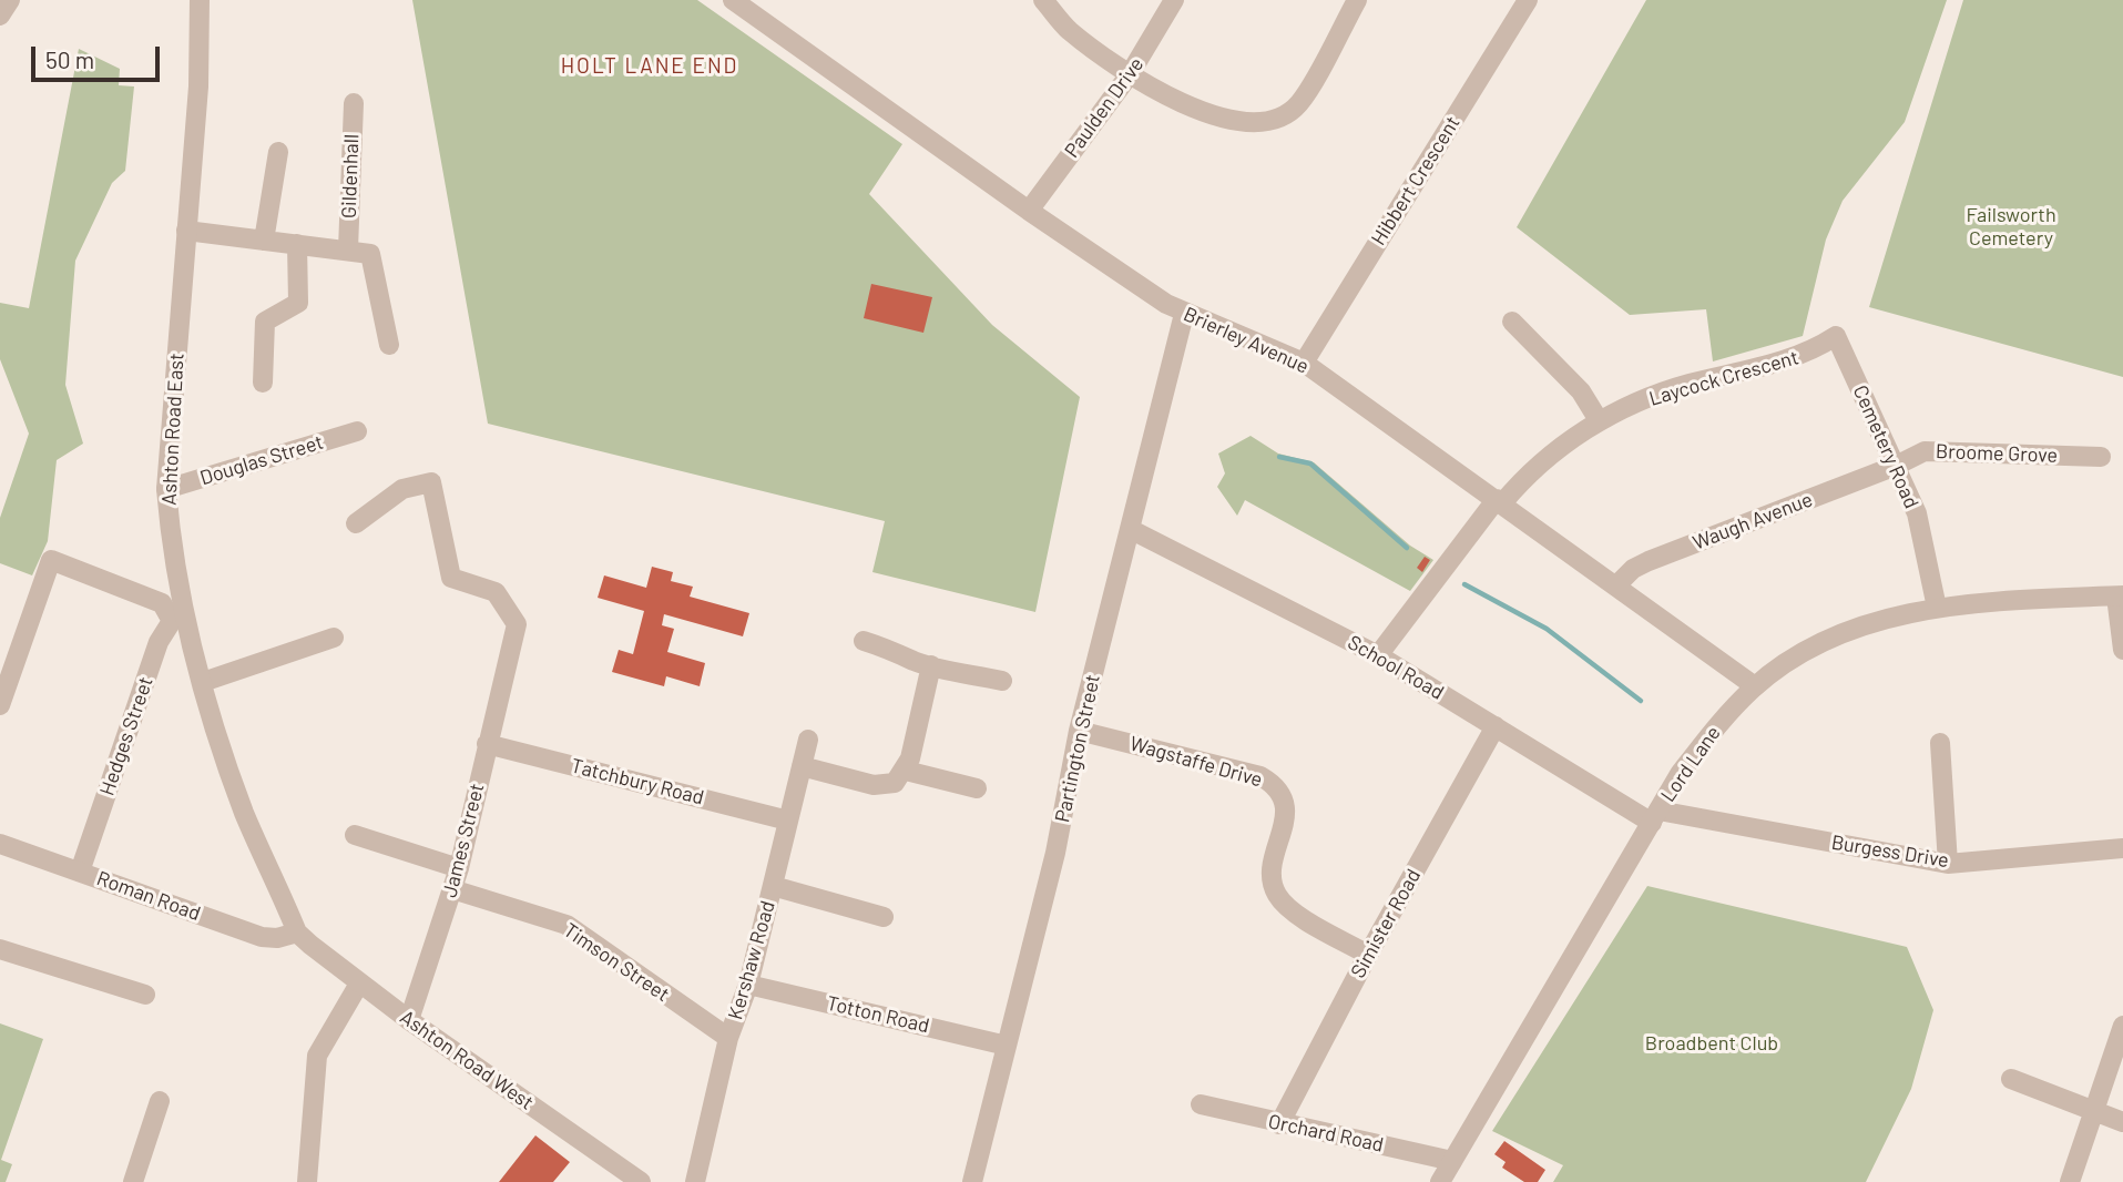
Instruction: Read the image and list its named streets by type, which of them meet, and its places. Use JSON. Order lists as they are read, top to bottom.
{
  "streets": {
    "street": [
      "Paulden Drive",
      "Gildenhall",
      "Hibbert Crescent",
      "Brierley Avenue",
      "Laycock Crescent",
      "Ashton Road East",
      "Cemetery Road",
      "Broome Grove",
      "Douglas Street",
      "Waugh Avenue",
      "School Road",
      "Hedges Street",
      "Partington Street",
      "Wagstaffe Drive",
      "Lord Lane",
      "Tatchbury Road",
      "James Street",
      "Burgess Drive",
      "Roman Road",
      "Simister Road",
      "Kershaw Road",
      "Timson Street",
      "Totton Road",
      "Ashton Road West",
      "Orchard Road"
    ]
  },
  "crossings": [
    ["Paulden Drive", "Brierley Avenue"],
    ["Hibbert Crescent", "Brierley Avenue"],
    ["Brierley Avenue", "Laycock Crescent"],
    ["Brierley Avenue", "Waugh Avenue"],
    ["Brierley Avenue", "Partington Street"],
    ["Brierley Avenue", "Lord Lane"],
    ["Laycock Crescent", "Cemetery Road"],
    ["Laycock Crescent", "School Road"],
    ["Ashton Road East", "Douglas Street"],
    ["Ashton Road East", "Hedges Street"],
    ["Ashton Road East", "Roman Road"],
    ["Ashton Road East", "Ashton Road West"],
    ["Cemetery Road", "Broome Grove"],
    ["Cemetery Road", "Waugh Avenue"],
    ["Cemetery Road", "Lord Lane"],
    ["Broome Grove", "Waugh Avenue"],
    ["School Road", "Partington Street"],
    ["School Road", "Lord Lane"],
    ["School Road", "Burgess Drive"],
    ["School Road", "Simister Road"],
    ["Hedges Street", "Roman Road"],
    ["Partington Street", "Wagstaffe Drive"],
    ["Partington Street", "Totton Road"],
    ["Wagstaffe Drive", "Simister Road"],
    ["Lord Lane", "Burgess Drive"],
    ["Lord Lane", "Orchard Road"],
    ["Tatchbury Road", "James Street"],
    ["Tatchbury Road", "Kershaw Road"],
    ["James Street", "Timson Street"],
    ["James Street", "Ashton Road West"],
    ["Roman Road", "Ashton Road West"],
    ["Simister Road", "Orchard Road"],
    ["Kershaw Road", "Timson Street"],
    ["Kershaw Road", "Totton Road"]
  ],
  "districts": ["HOLT LANE END"],
  "parks": ["Failsworth Cemetery", "Broadbent Club"],
  "scale_bar": "50 m"
}
